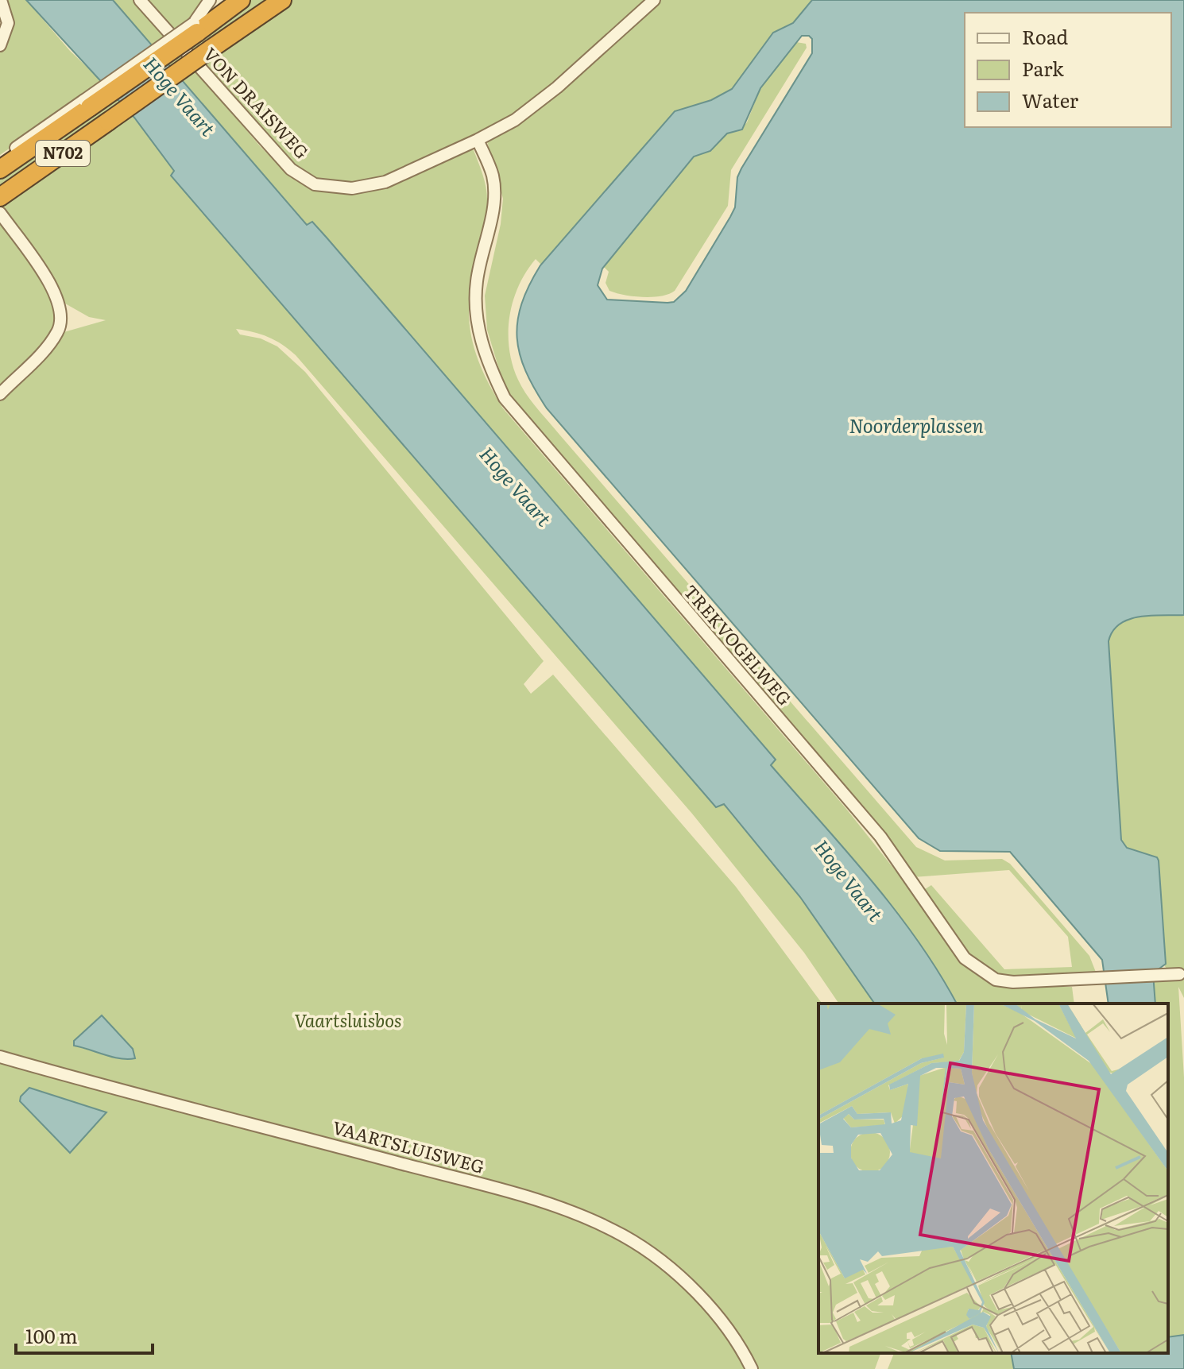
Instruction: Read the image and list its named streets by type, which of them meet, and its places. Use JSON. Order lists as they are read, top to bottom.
{
  "streets": {
    "highway": ["N702"],
    "street": ["VON DRAISWEG", "TREKVOGELWEG", "VAARTSLUISWEG"]
  },
  "crossings": [
    ["VON DRAISWEG", "TREKVOGELWEG"]
  ],
  "water": ["Hoge Vaart", "Noorderplassen"],
  "parks": ["Vaartsluisbos"],
  "legend": ["Road", "Park", "Water"],
  "scale_bar": "100 m"
}
